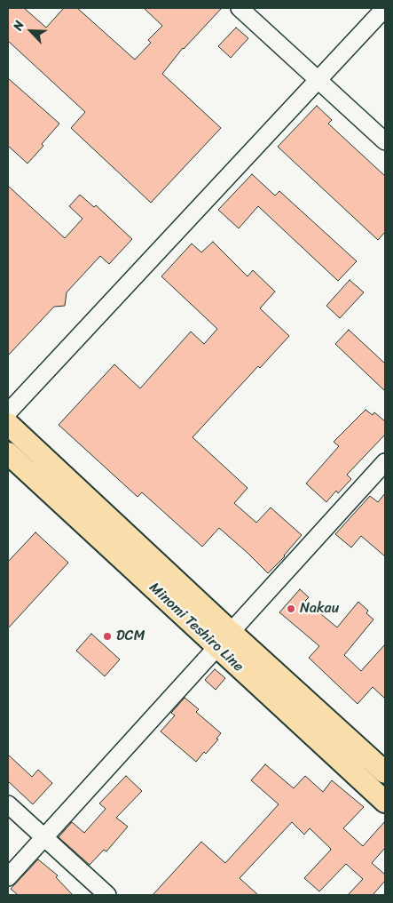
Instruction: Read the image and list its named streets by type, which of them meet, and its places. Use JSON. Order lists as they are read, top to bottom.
{
  "streets": {
    "main road": ["Minomi Teshiro Line"]
  },
  "places": ["Nakau", "DCM"],
  "north": "top left"
}
